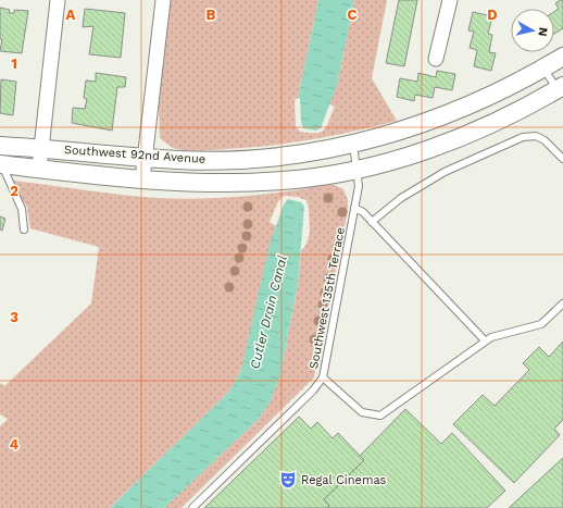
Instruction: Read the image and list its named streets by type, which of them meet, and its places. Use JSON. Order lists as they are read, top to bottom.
{
  "streets": {
    "street": ["Southwest 92nd Avenue"],
    "lane": ["Southwest 135th Terrace"]
  },
  "crossings": [
    ["Southwest 92nd Avenue", "Southwest 135th Terrace"]
  ],
  "water": ["Cutler Drain Canal"],
  "places": {
    "theatre": ["Regal Cinemas"]
  },
  "north": "right",
  "grid": {
    "columns": [
      "A",
      "B",
      "C",
      "D"
    ],
    "rows": [
      "1",
      "2",
      "3",
      "4"
    ]
  }
}
